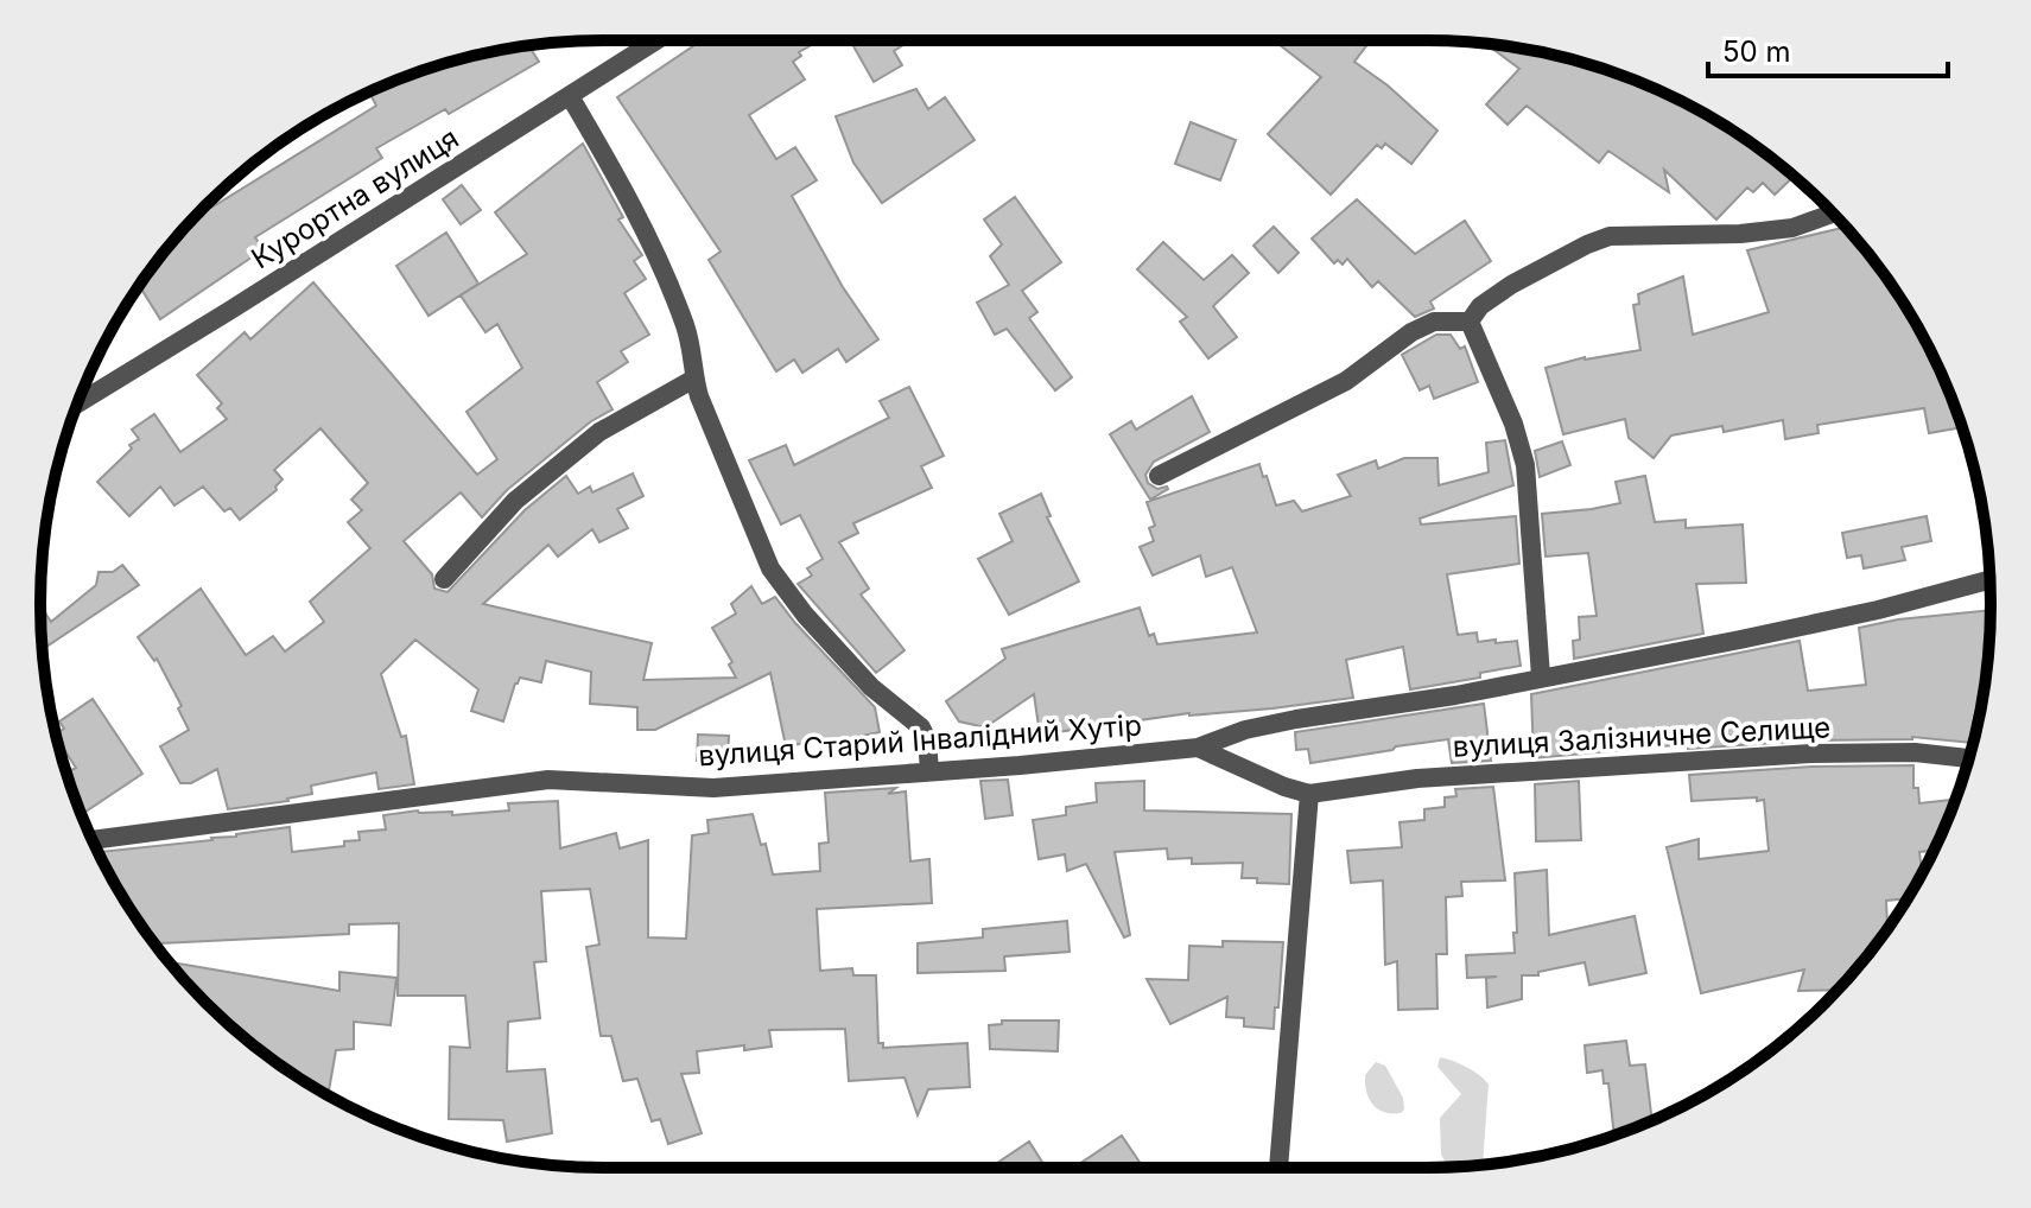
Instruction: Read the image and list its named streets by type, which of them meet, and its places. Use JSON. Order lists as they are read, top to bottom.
{
  "streets": {
    "street": ["Курортна вулиця", "вулиця Залізничне Селище", "вулиця Старий Інвалідний Хутір"]
  },
  "crossings": [
    ["вулиця Залізничне Селище", "вулиця Старий Інвалідний Хутір"]
  ],
  "scale_bar": "50 m"
}
